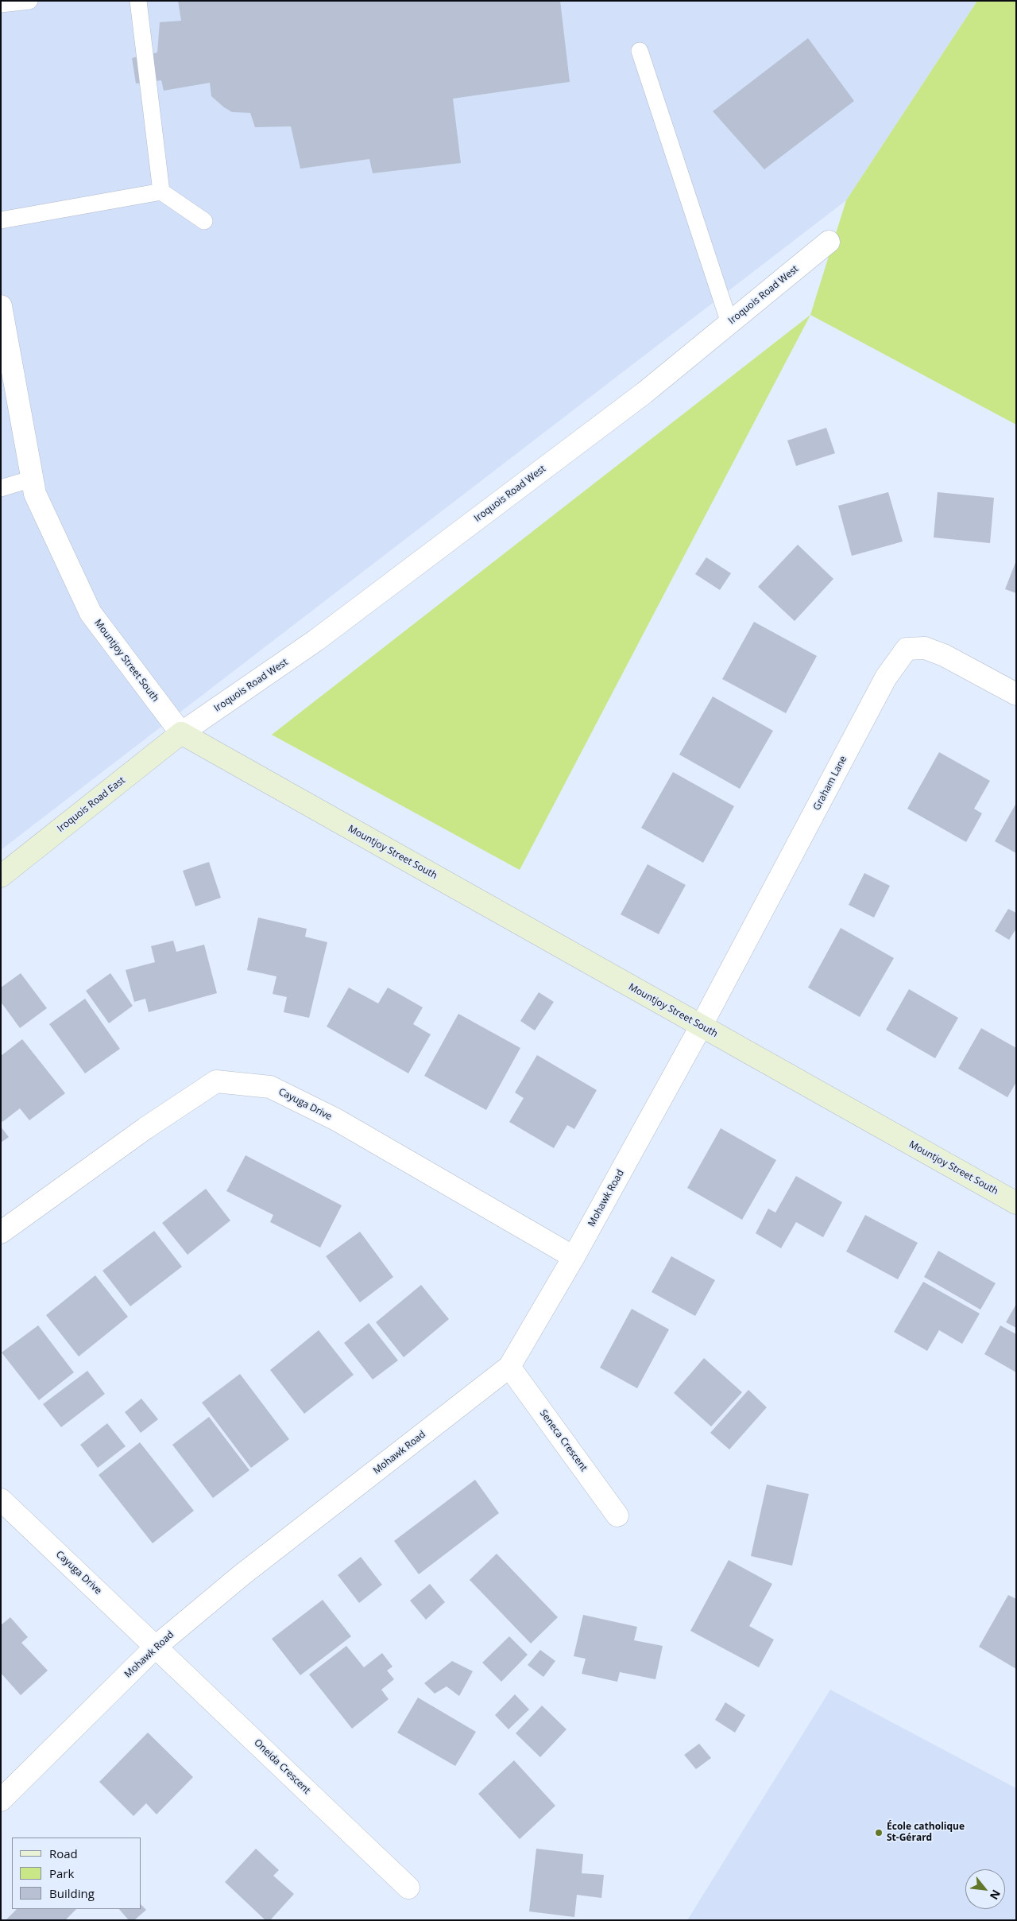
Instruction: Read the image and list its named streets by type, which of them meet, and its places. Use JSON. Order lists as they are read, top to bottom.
{
  "streets": {
    "street": [
      "Iroquois Road West",
      "Mountjoy Street South",
      "Graham Lane",
      "Iroquois Road East",
      "Cayuga Drive",
      "Mohawk Road",
      "Seneca Crescent",
      "Oneida Crescent"
    ]
  },
  "crossings": [
    ["Iroquois Road West", "Mountjoy Street South"],
    ["Iroquois Road West", "Iroquois Road East"],
    ["Mountjoy Street South", "Graham Lane"],
    ["Mountjoy Street South", "Iroquois Road East"],
    ["Mountjoy Street South", "Mohawk Road"],
    ["Graham Lane", "Mohawk Road"],
    ["Cayuga Drive", "Mohawk Road"],
    ["Cayuga Drive", "Oneida Crescent"],
    ["Mohawk Road", "Seneca Crescent"],
    ["Mohawk Road", "Oneida Crescent"]
  ],
  "places": ["École catholique St-Gérard"],
  "legend": ["Road", "Park", "Building"],
  "north": "bottom right"
}
